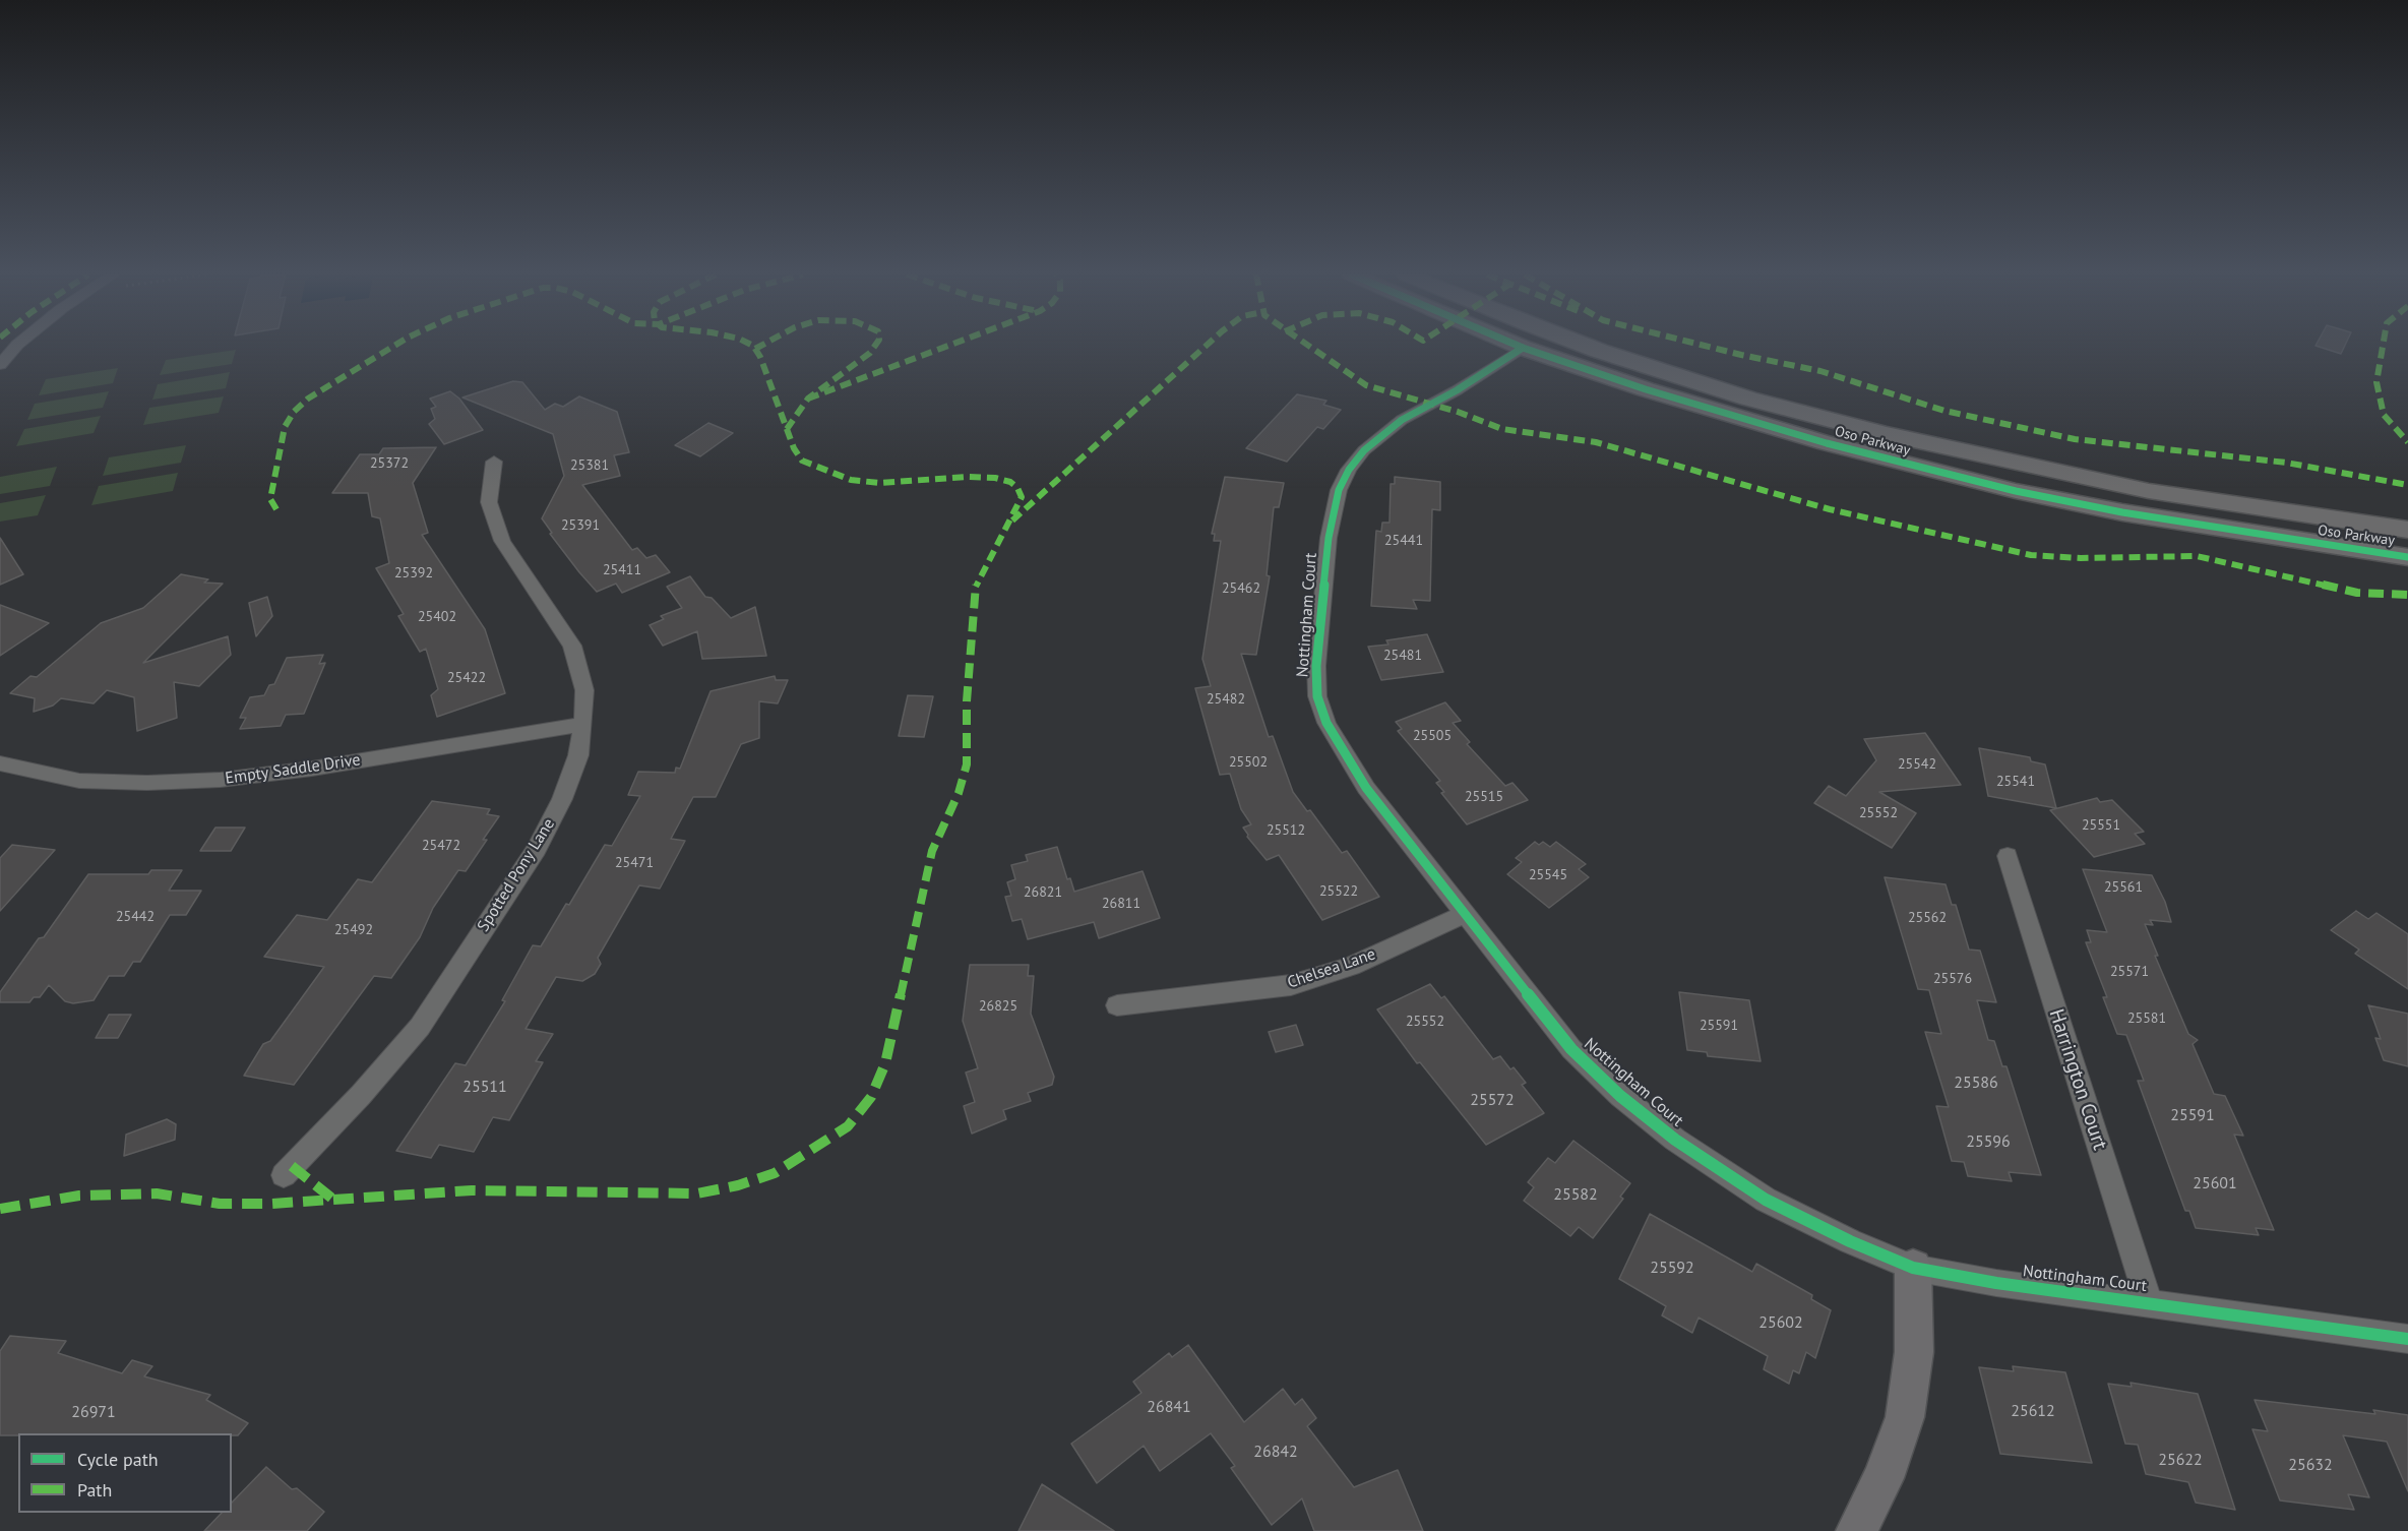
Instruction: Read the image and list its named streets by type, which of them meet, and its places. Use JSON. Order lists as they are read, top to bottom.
{
  "streets": {
    "main road": ["Oso Parkway"],
    "street": [
      "Nottingham Court",
      "Empty Saddle Drive",
      "Spotted Pony Lane",
      "Chelsea Lane",
      "Harrington Court"
    ]
  },
  "crossings": [
    ["Oso Parkway", "Nottingham Court"],
    ["Nottingham Court", "Chelsea Lane"],
    ["Nottingham Court", "Harrington Court"],
    ["Empty Saddle Drive", "Spotted Pony Lane"]
  ],
  "house_numbers": [
    "25372",
    "25381",
    "25391",
    "25441",
    "25411",
    "25392",
    "25462",
    "25402",
    "25481",
    "25422",
    "25482",
    "25505",
    "25502",
    "25542",
    "25541",
    "25515",
    "25552",
    "25551",
    "25512",
    "25472",
    "25471",
    "25545",
    "25561",
    "25522",
    "26821",
    "26811",
    "25442",
    "25562",
    "25492",
    "25571",
    "25576",
    "26825",
    "25581",
    "25552",
    "25591",
    "25586",
    "25511",
    "25572",
    "25591",
    "25596",
    "25601",
    "25582",
    "25592",
    "25602",
    "26841",
    "25612",
    "26971",
    "26842",
    "25622",
    "25632"
  ],
  "legend": ["Cycle path", "Path"]
}
